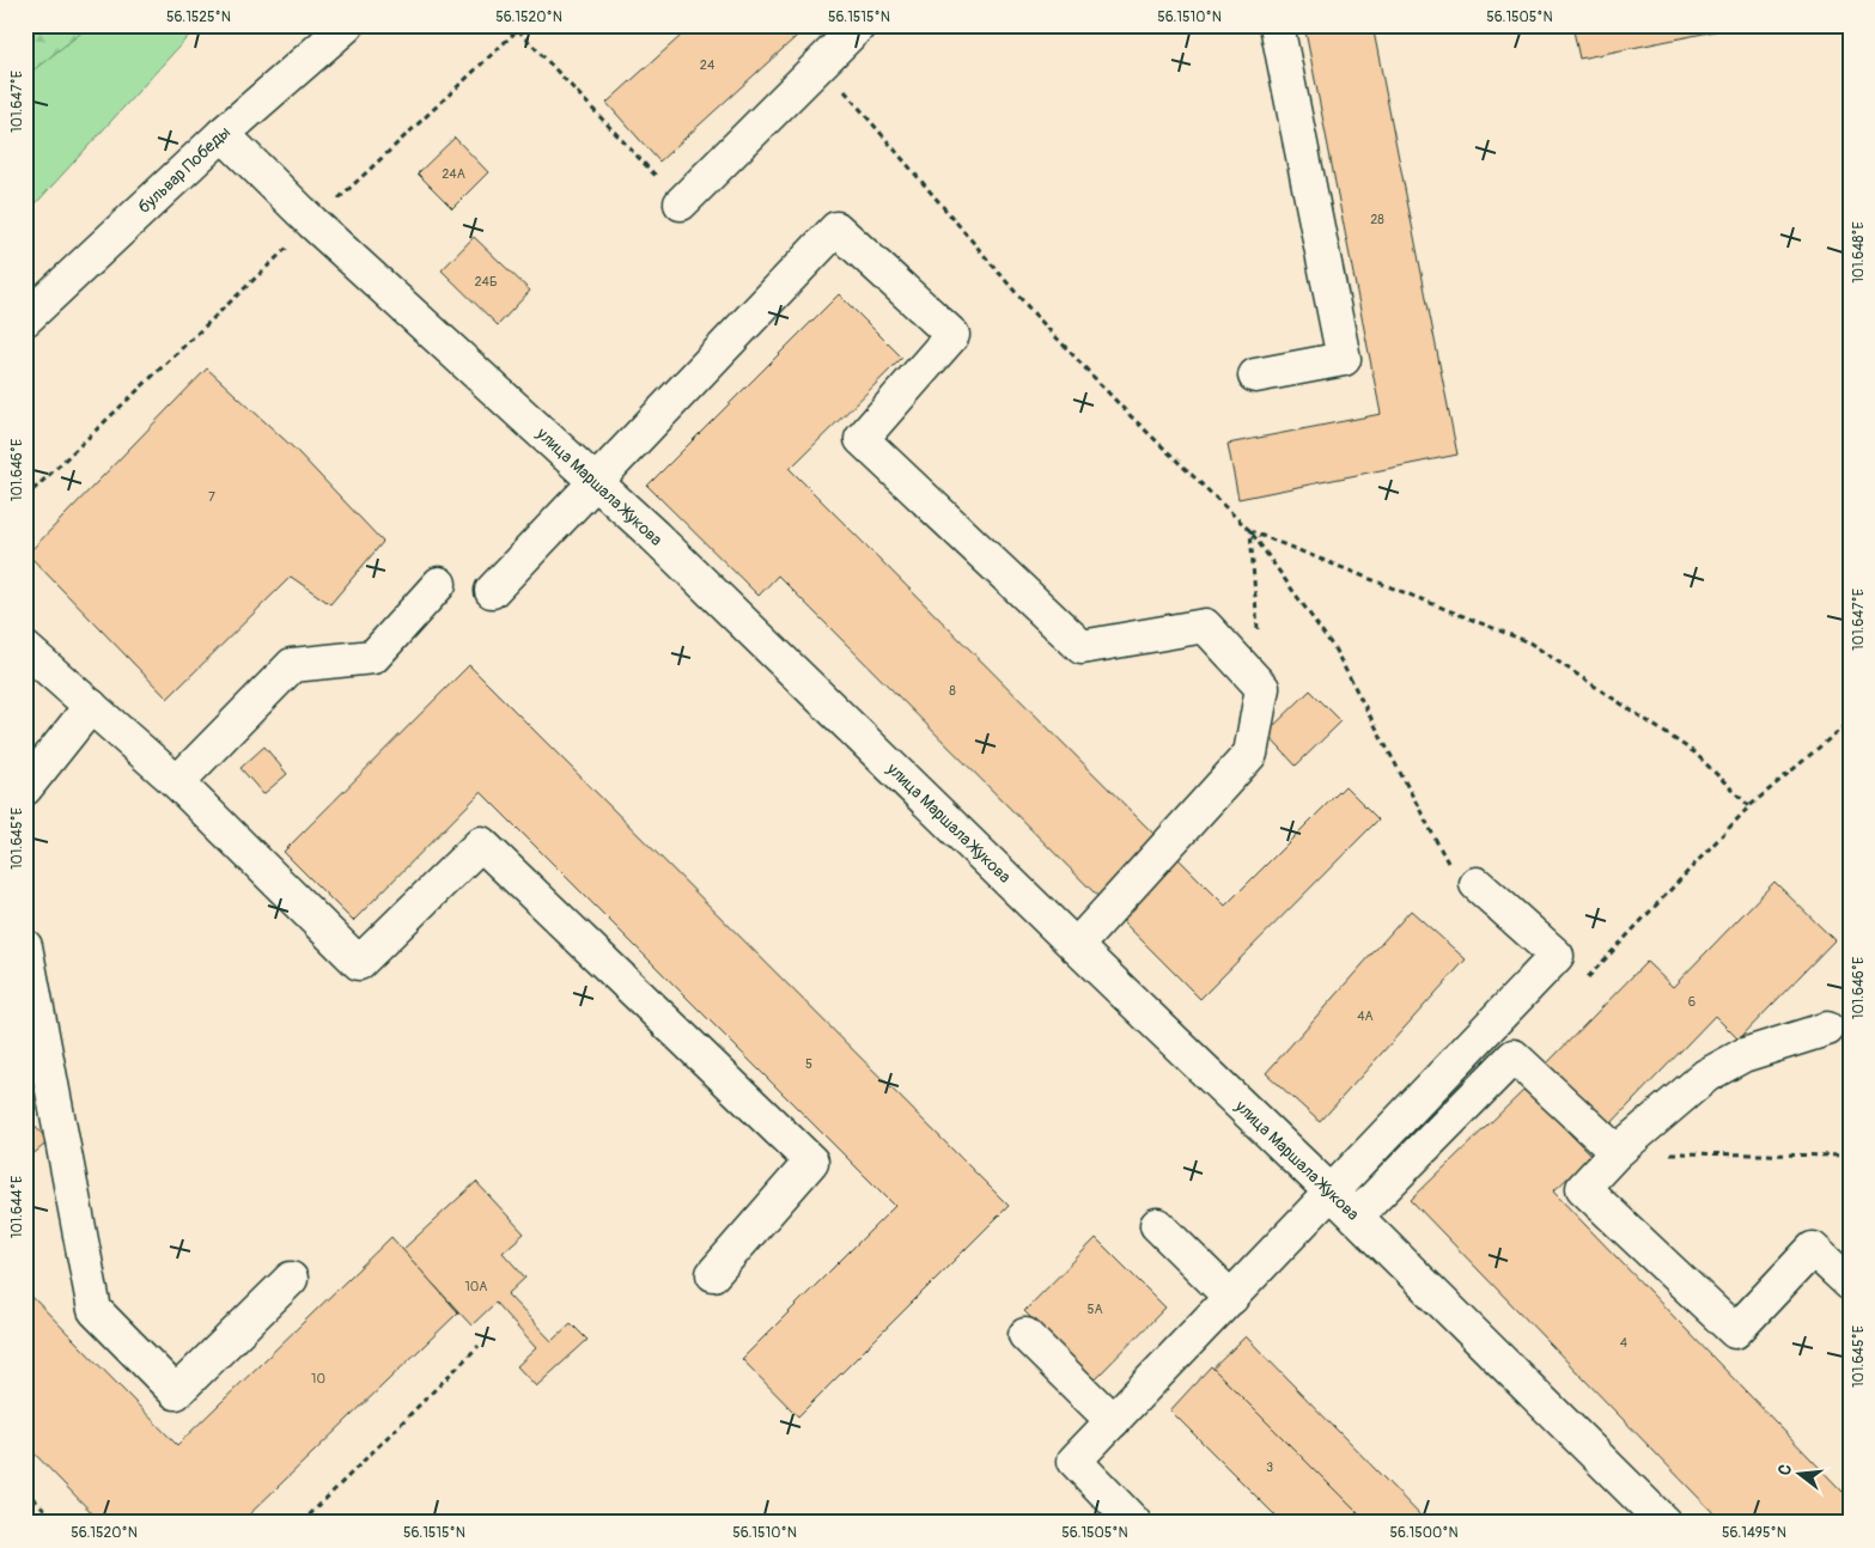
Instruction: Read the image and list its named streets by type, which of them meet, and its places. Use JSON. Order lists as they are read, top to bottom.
{
  "streets": {
    "street": ["бульвар Победы", "улица Маршала Жукова"]
  },
  "crossings": [
    ["бульвар Победы", "улица Маршала Жукова"]
  ],
  "house_numbers": [
    "24",
    "24А",
    "28",
    "24Б",
    "7",
    "8",
    "6",
    "4А",
    "5",
    "10А",
    "5А",
    "4",
    "10",
    "3"
  ],
  "north": "left",
  "coordinates": [
    "56.1525°N",
    "56.1520°N",
    "56.1515°N",
    "56.1510°N",
    "56.1505°N",
    "101.647°E",
    "101.648°E",
    "101.646°E",
    "101.645°E",
    "101.644°E",
    "56.1500°N",
    "56.1495°N"
  ]
}
